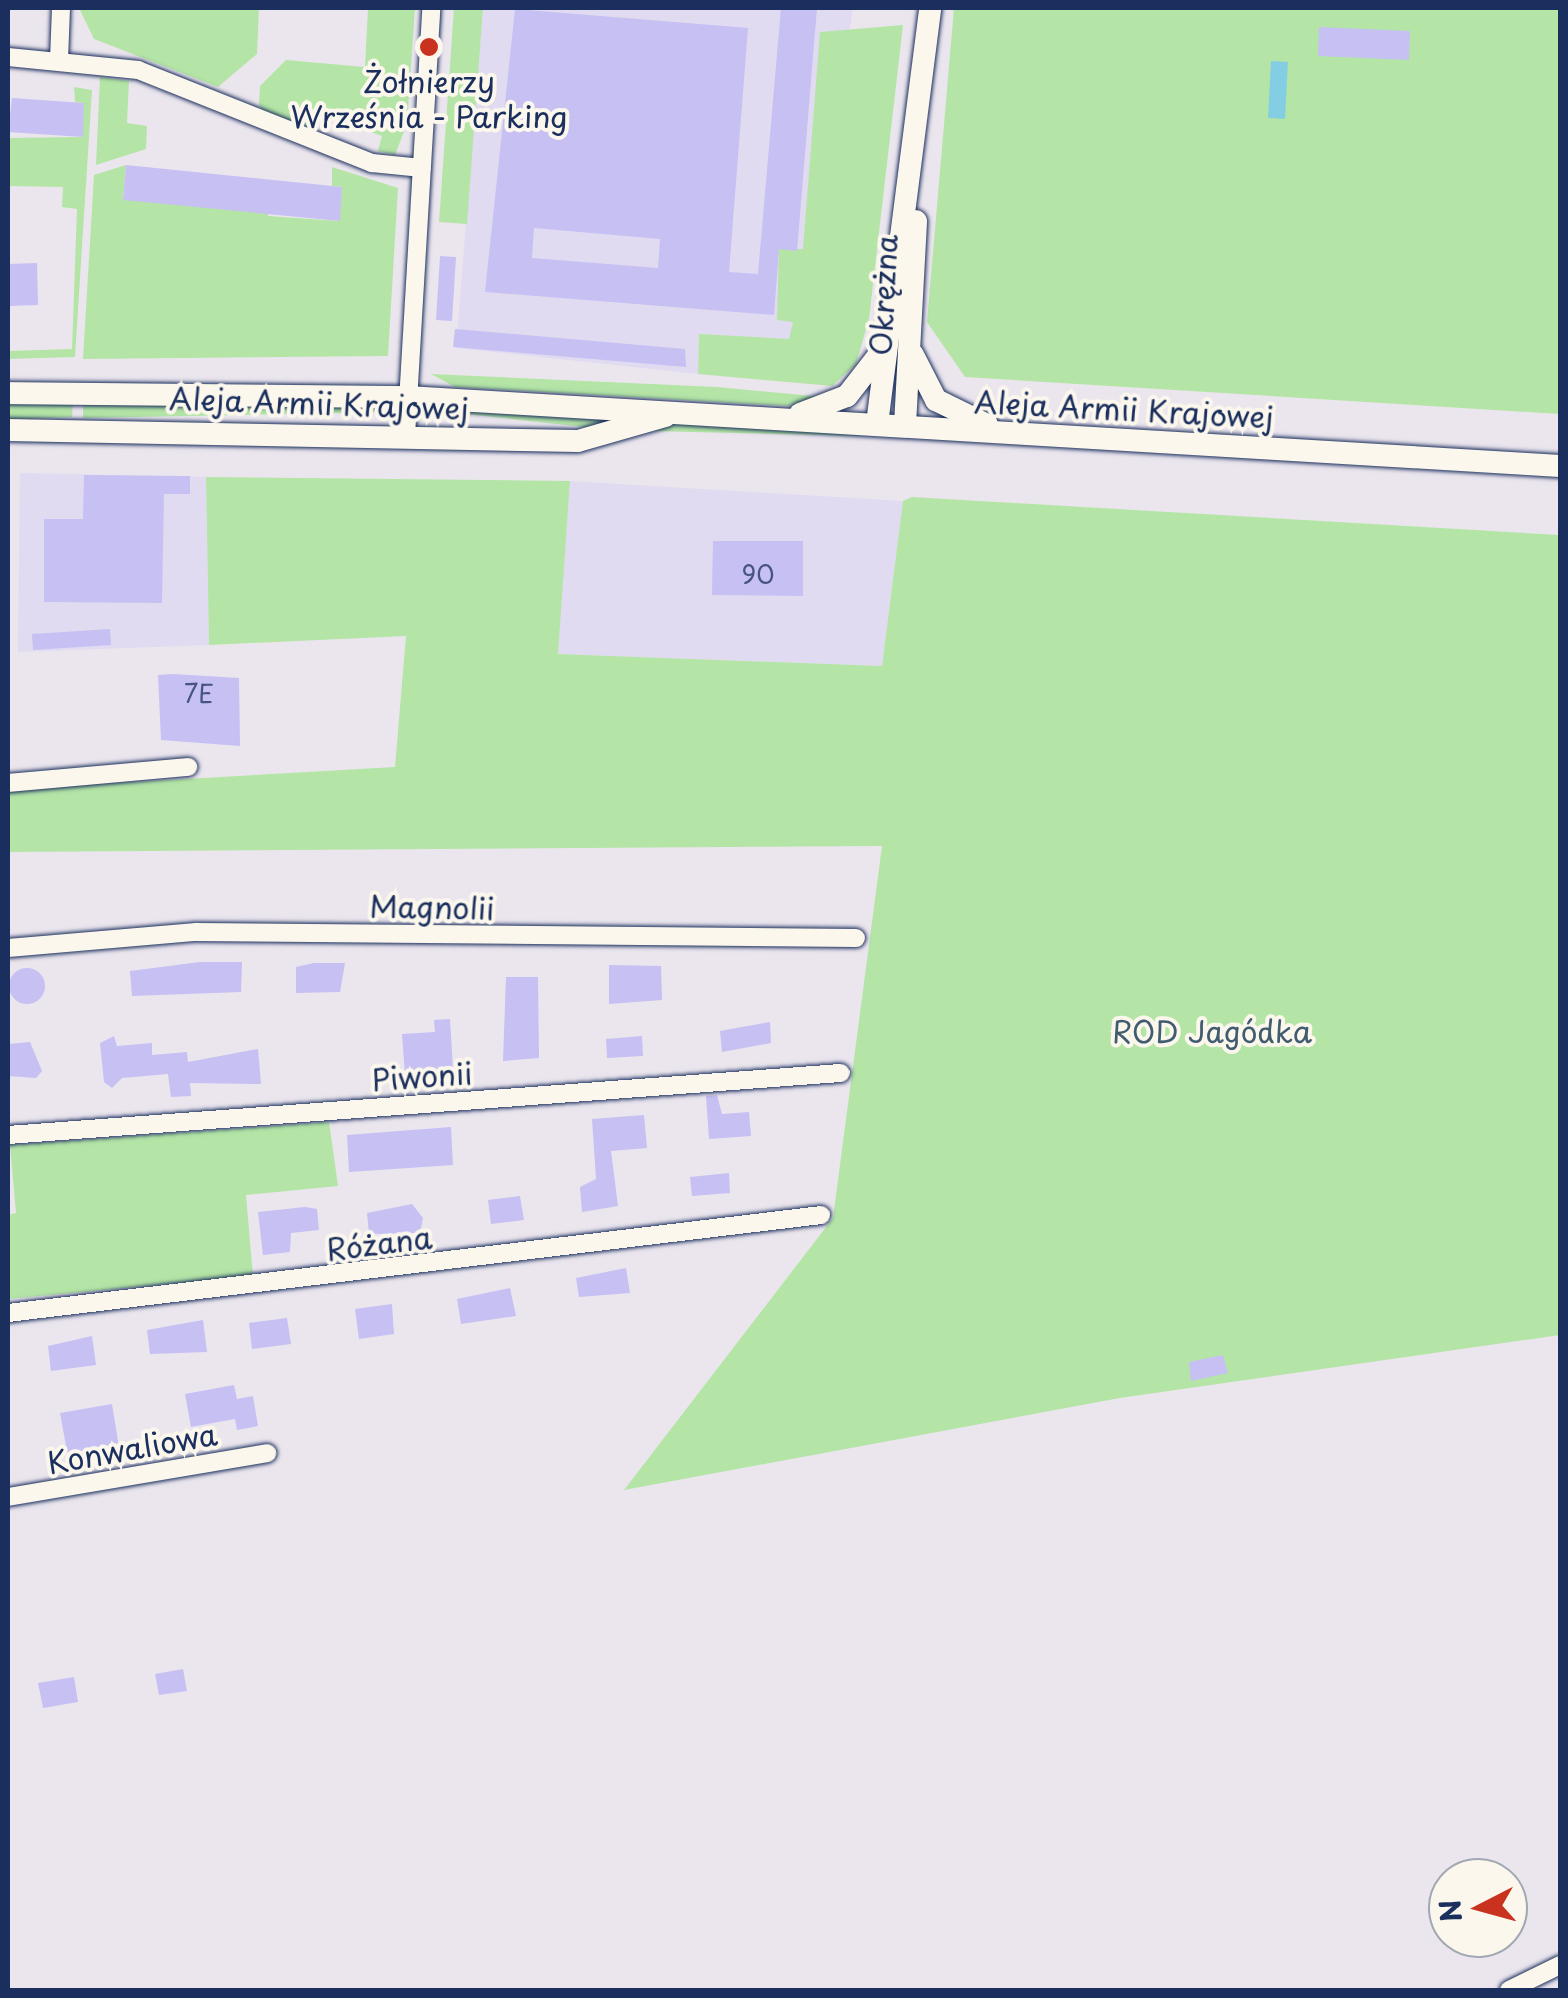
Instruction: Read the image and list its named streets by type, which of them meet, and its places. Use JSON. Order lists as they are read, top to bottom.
{
  "streets": {
    "street": [
      "Okrężna",
      "Aleja Armii Krajowej",
      "Magnolii",
      "Piwonii",
      "Różana",
      "Konwaliowa"
    ]
  },
  "crossings": [
    ["Okrężna", "Aleja Armii Krajowej"]
  ],
  "parks": ["ROD Jagódka"],
  "places": ["Żołnierzy Września - Parking"],
  "house_numbers": ["90", "7E"],
  "north": "left"
}
